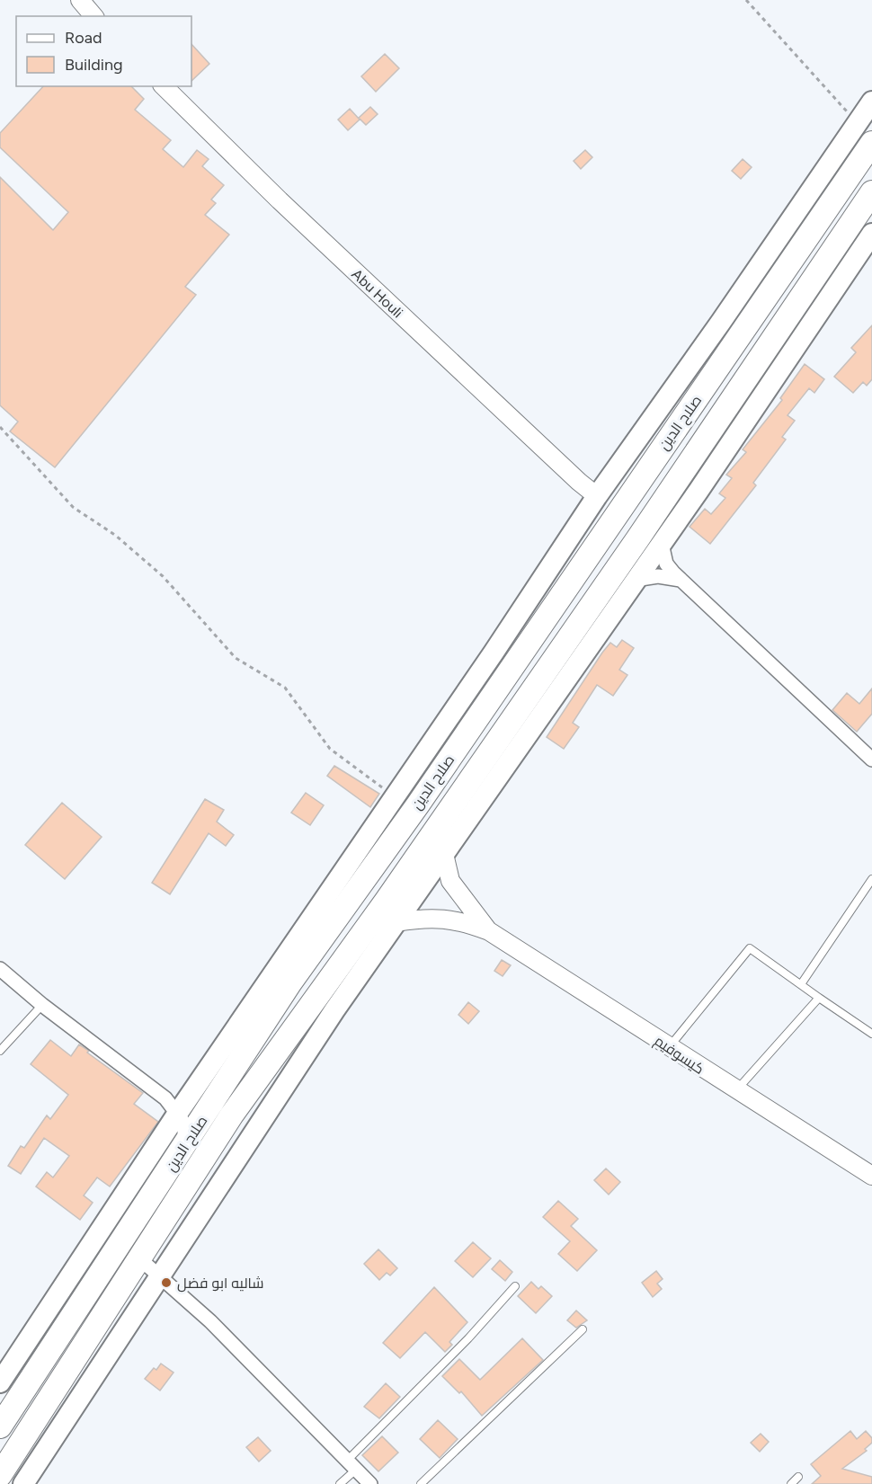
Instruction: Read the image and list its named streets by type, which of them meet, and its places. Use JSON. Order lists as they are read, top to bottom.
{
  "streets": {
    "highway": ["صلاح الدين"],
    "street": ["Abu Houli", "كيسوفيم"]
  },
  "places": ["شاليه ابو فضل"],
  "legend": ["Road", "Building"]
}
